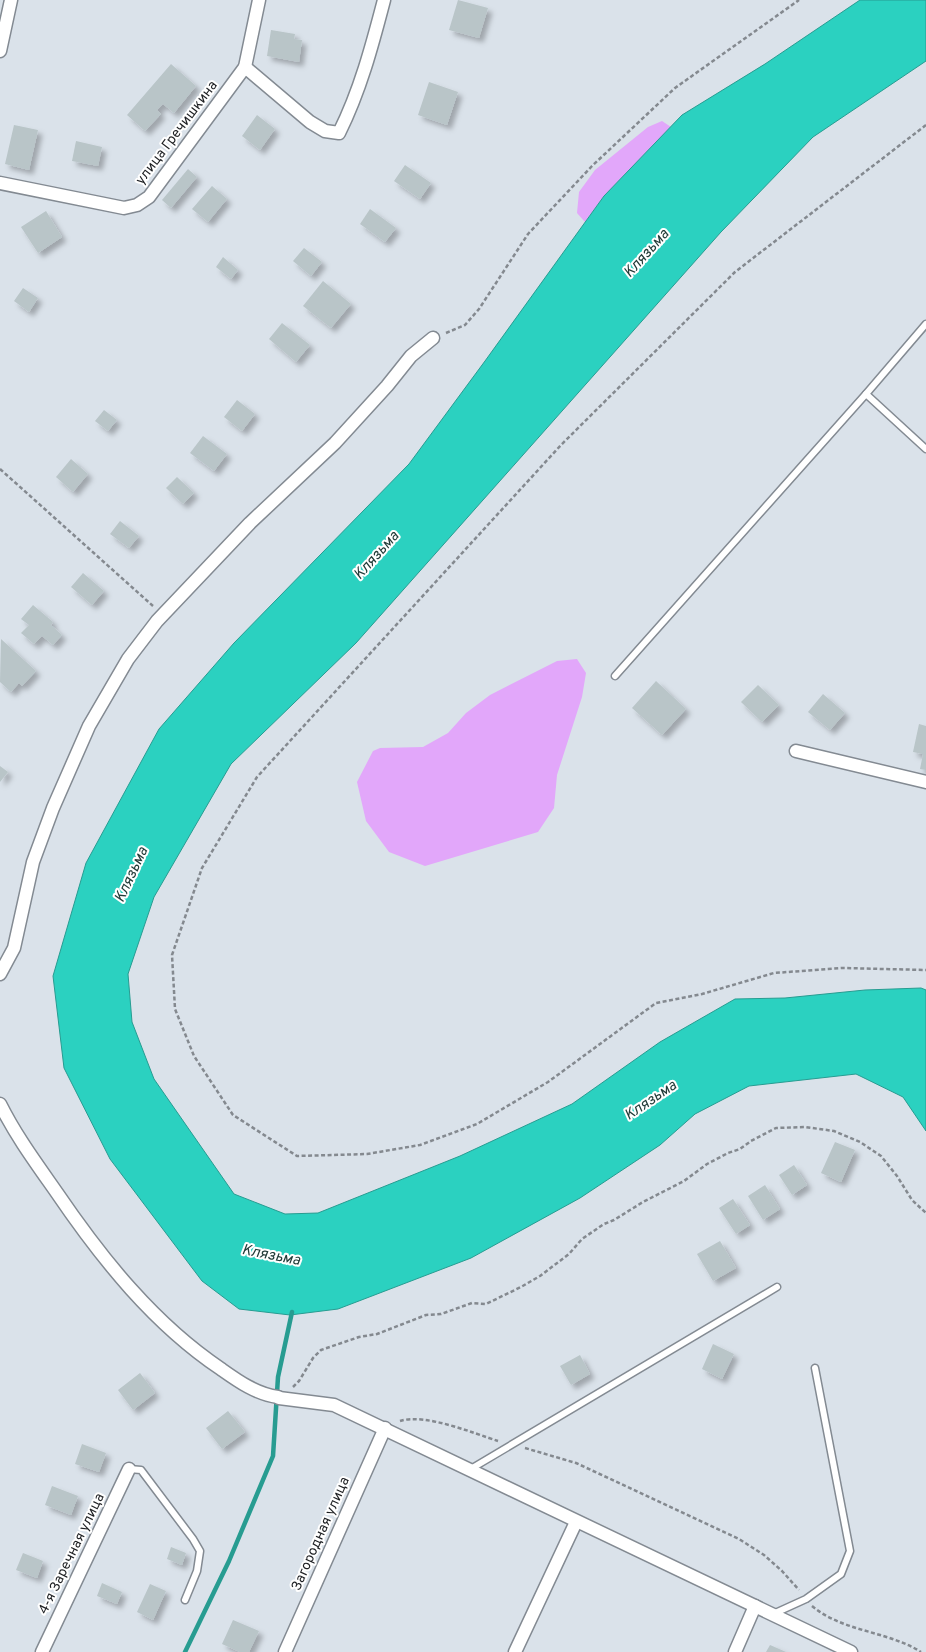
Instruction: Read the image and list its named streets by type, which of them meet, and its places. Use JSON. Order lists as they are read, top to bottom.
{
  "streets": {
    "street": ["улица Гречишкина", "Загородная улица", "4-я Заречная улица"]
  },
  "water": ["Клязьма"]
}
